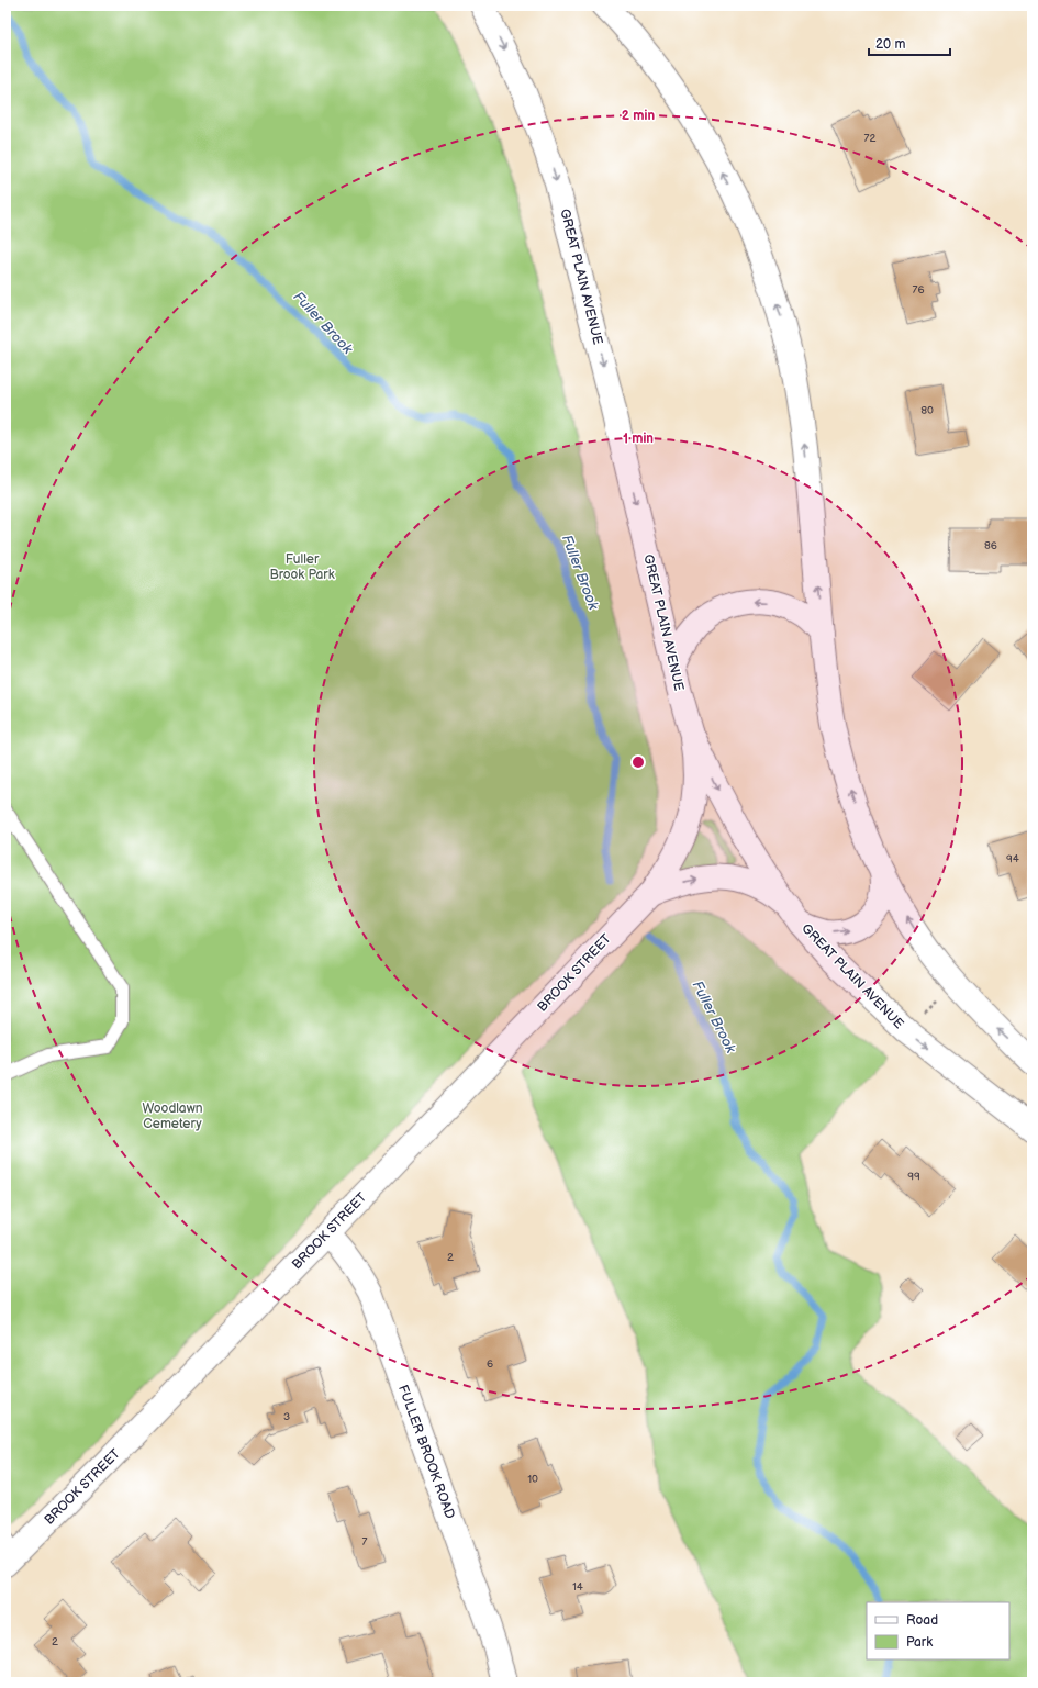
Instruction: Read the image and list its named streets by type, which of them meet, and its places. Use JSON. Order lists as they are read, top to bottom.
{
  "streets": {
    "main road": ["GREAT PLAIN AVENUE", "BROOK STREET", "FULLER BROOK ROAD"]
  },
  "crossings": [
    ["GREAT PLAIN AVENUE", "BROOK STREET"],
    ["BROOK STREET", "FULLER BROOK ROAD"]
  ],
  "water": ["Fuller Brook"],
  "parks": ["Fuller Brook Park", "Woodlawn Cemetery"],
  "house_numbers": [
    "72",
    "76",
    "80",
    "86",
    "94",
    "99",
    "2",
    "6",
    "3",
    "10",
    "7",
    "14",
    "2"
  ],
  "legend": ["Road", "Park"],
  "scale_bar": "20 m",
  "rings": ["2 min", "1 min"]
}
